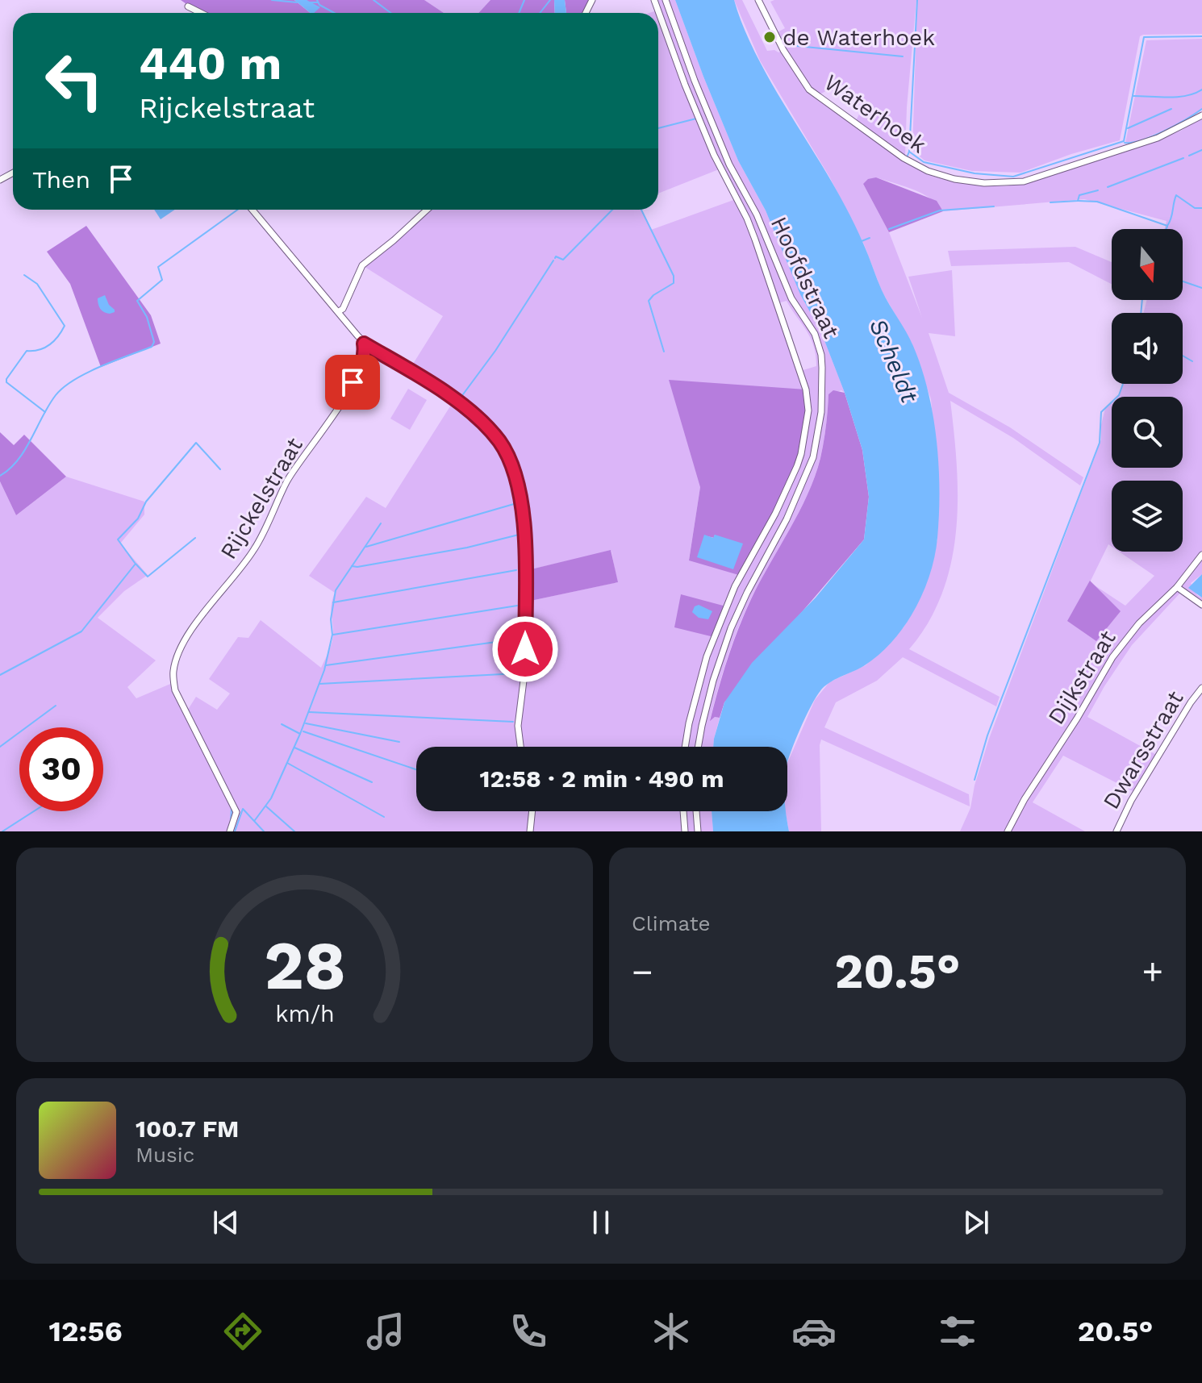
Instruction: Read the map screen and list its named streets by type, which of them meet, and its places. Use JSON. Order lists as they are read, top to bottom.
{
  "streets": {
    "street": [
      "Waterhoek",
      "Hoofdstraat",
      "Rijckelstraat",
      "Dijkstraat",
      "Dwarsstraat"
    ]
  },
  "water": ["Scheldt"],
  "places": ["de Waterhoek"],
  "north": "bottom",
  "page": {
    "turn": ["440 m", "Rijckelstraat"],
    "then": "Then",
    "limit": "30",
    "trip": "12:58 · 2 min · 490 m",
    "tile": "Climate",
    "heat": ["−", "20.5°", "+"],
    "song": ["100.7 FM", "Music"],
    "tabs": ["12:56", "20.5°"],
    "gauge": ["28", "km/h"]
  }
}
